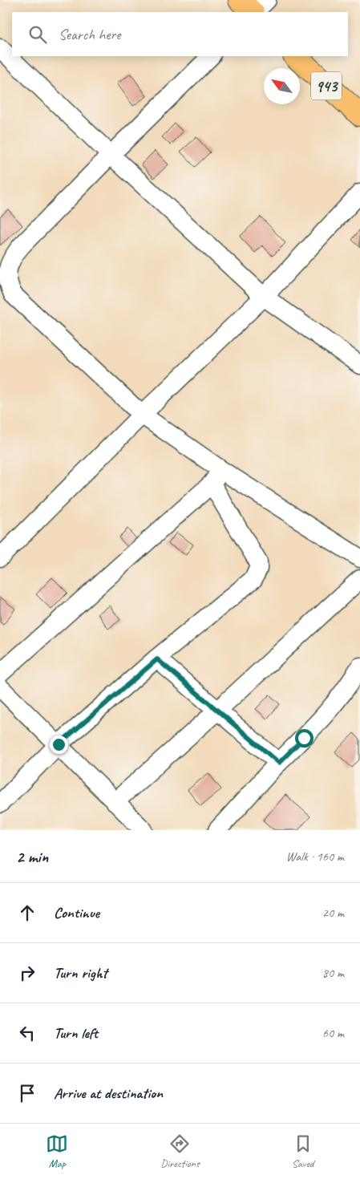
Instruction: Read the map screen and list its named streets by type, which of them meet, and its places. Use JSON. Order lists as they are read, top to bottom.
{
  "streets": {
    "highway": ["943"]
  },
  "north": "top left",
  "page": {
    "search": "Search here",
    "heading": ["2 min", "Walk · 160 m"],
    "list": [
      ["Continue", "20 m"],
      ["Turn right", "80 m"],
      ["Turn left", "60 m"],
      "Arrive at destination"
    ],
    "nav": ["Map", "Directions", "Saved"]
  }
}
